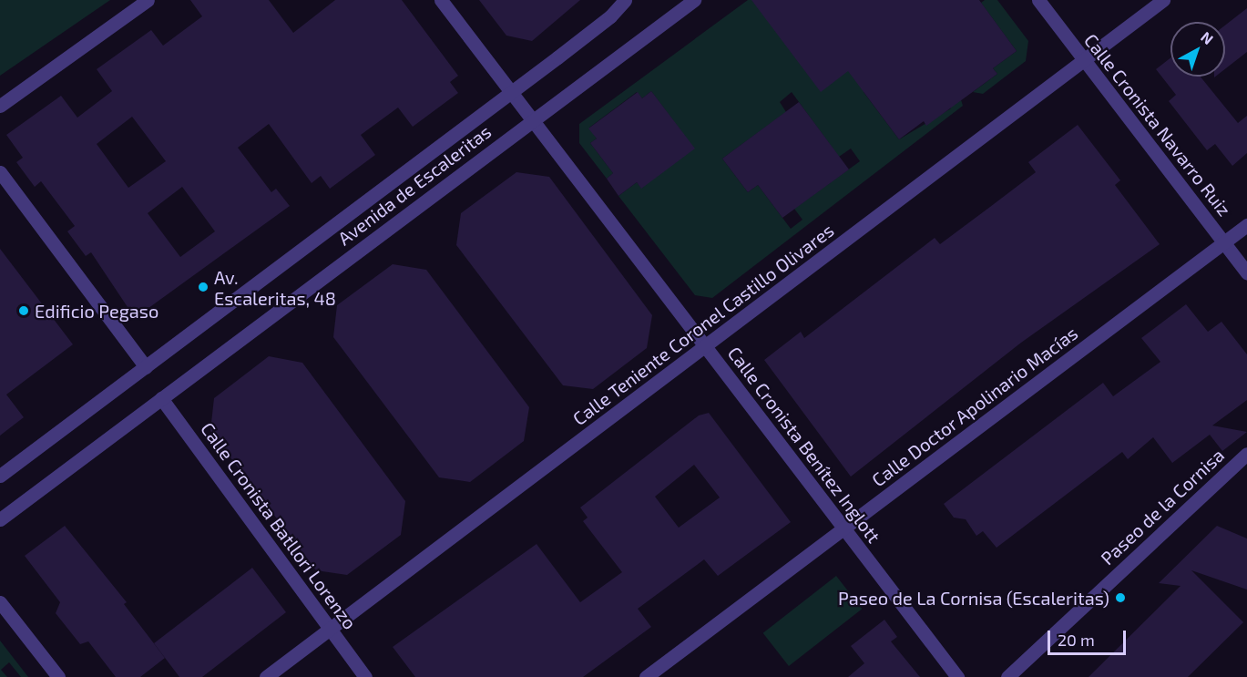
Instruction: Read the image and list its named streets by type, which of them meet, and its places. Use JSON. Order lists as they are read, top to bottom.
{
  "streets": {
    "street": [
      "Calle Cronista Navarro Ruiz",
      "Avenida de Escaleritas",
      "Calle Teniente Coronel Castillo Olivares",
      "Calle Doctor Apolinario Macías",
      "Calle Cronista Benítez Inglott",
      "Paseo de la Cornisa",
      "Calle Cronista Batllori Lorenzo"
    ]
  },
  "crossings": [
    ["Calle Cronista Navarro Ruiz", "Calle Teniente Coronel Castillo Olivares"],
    ["Calle Cronista Navarro Ruiz", "Calle Doctor Apolinario Macías"],
    ["Avenida de Escaleritas", "Calle Cronista Benítez Inglott"],
    ["Avenida de Escaleritas", "Calle Cronista Batllori Lorenzo"],
    ["Calle Teniente Coronel Castillo Olivares", "Calle Cronista Benítez Inglott"],
    ["Calle Teniente Coronel Castillo Olivares", "Calle Cronista Batllori Lorenzo"],
    ["Calle Doctor Apolinario Macías", "Calle Cronista Benítez Inglott"]
  ],
  "places": ["Av. Escaleritas, 48", "Edificio Pegaso", "Paseo de La Cornisa (Escaleritas)"],
  "scale_bar": "20 m",
  "north": "top right"
}
